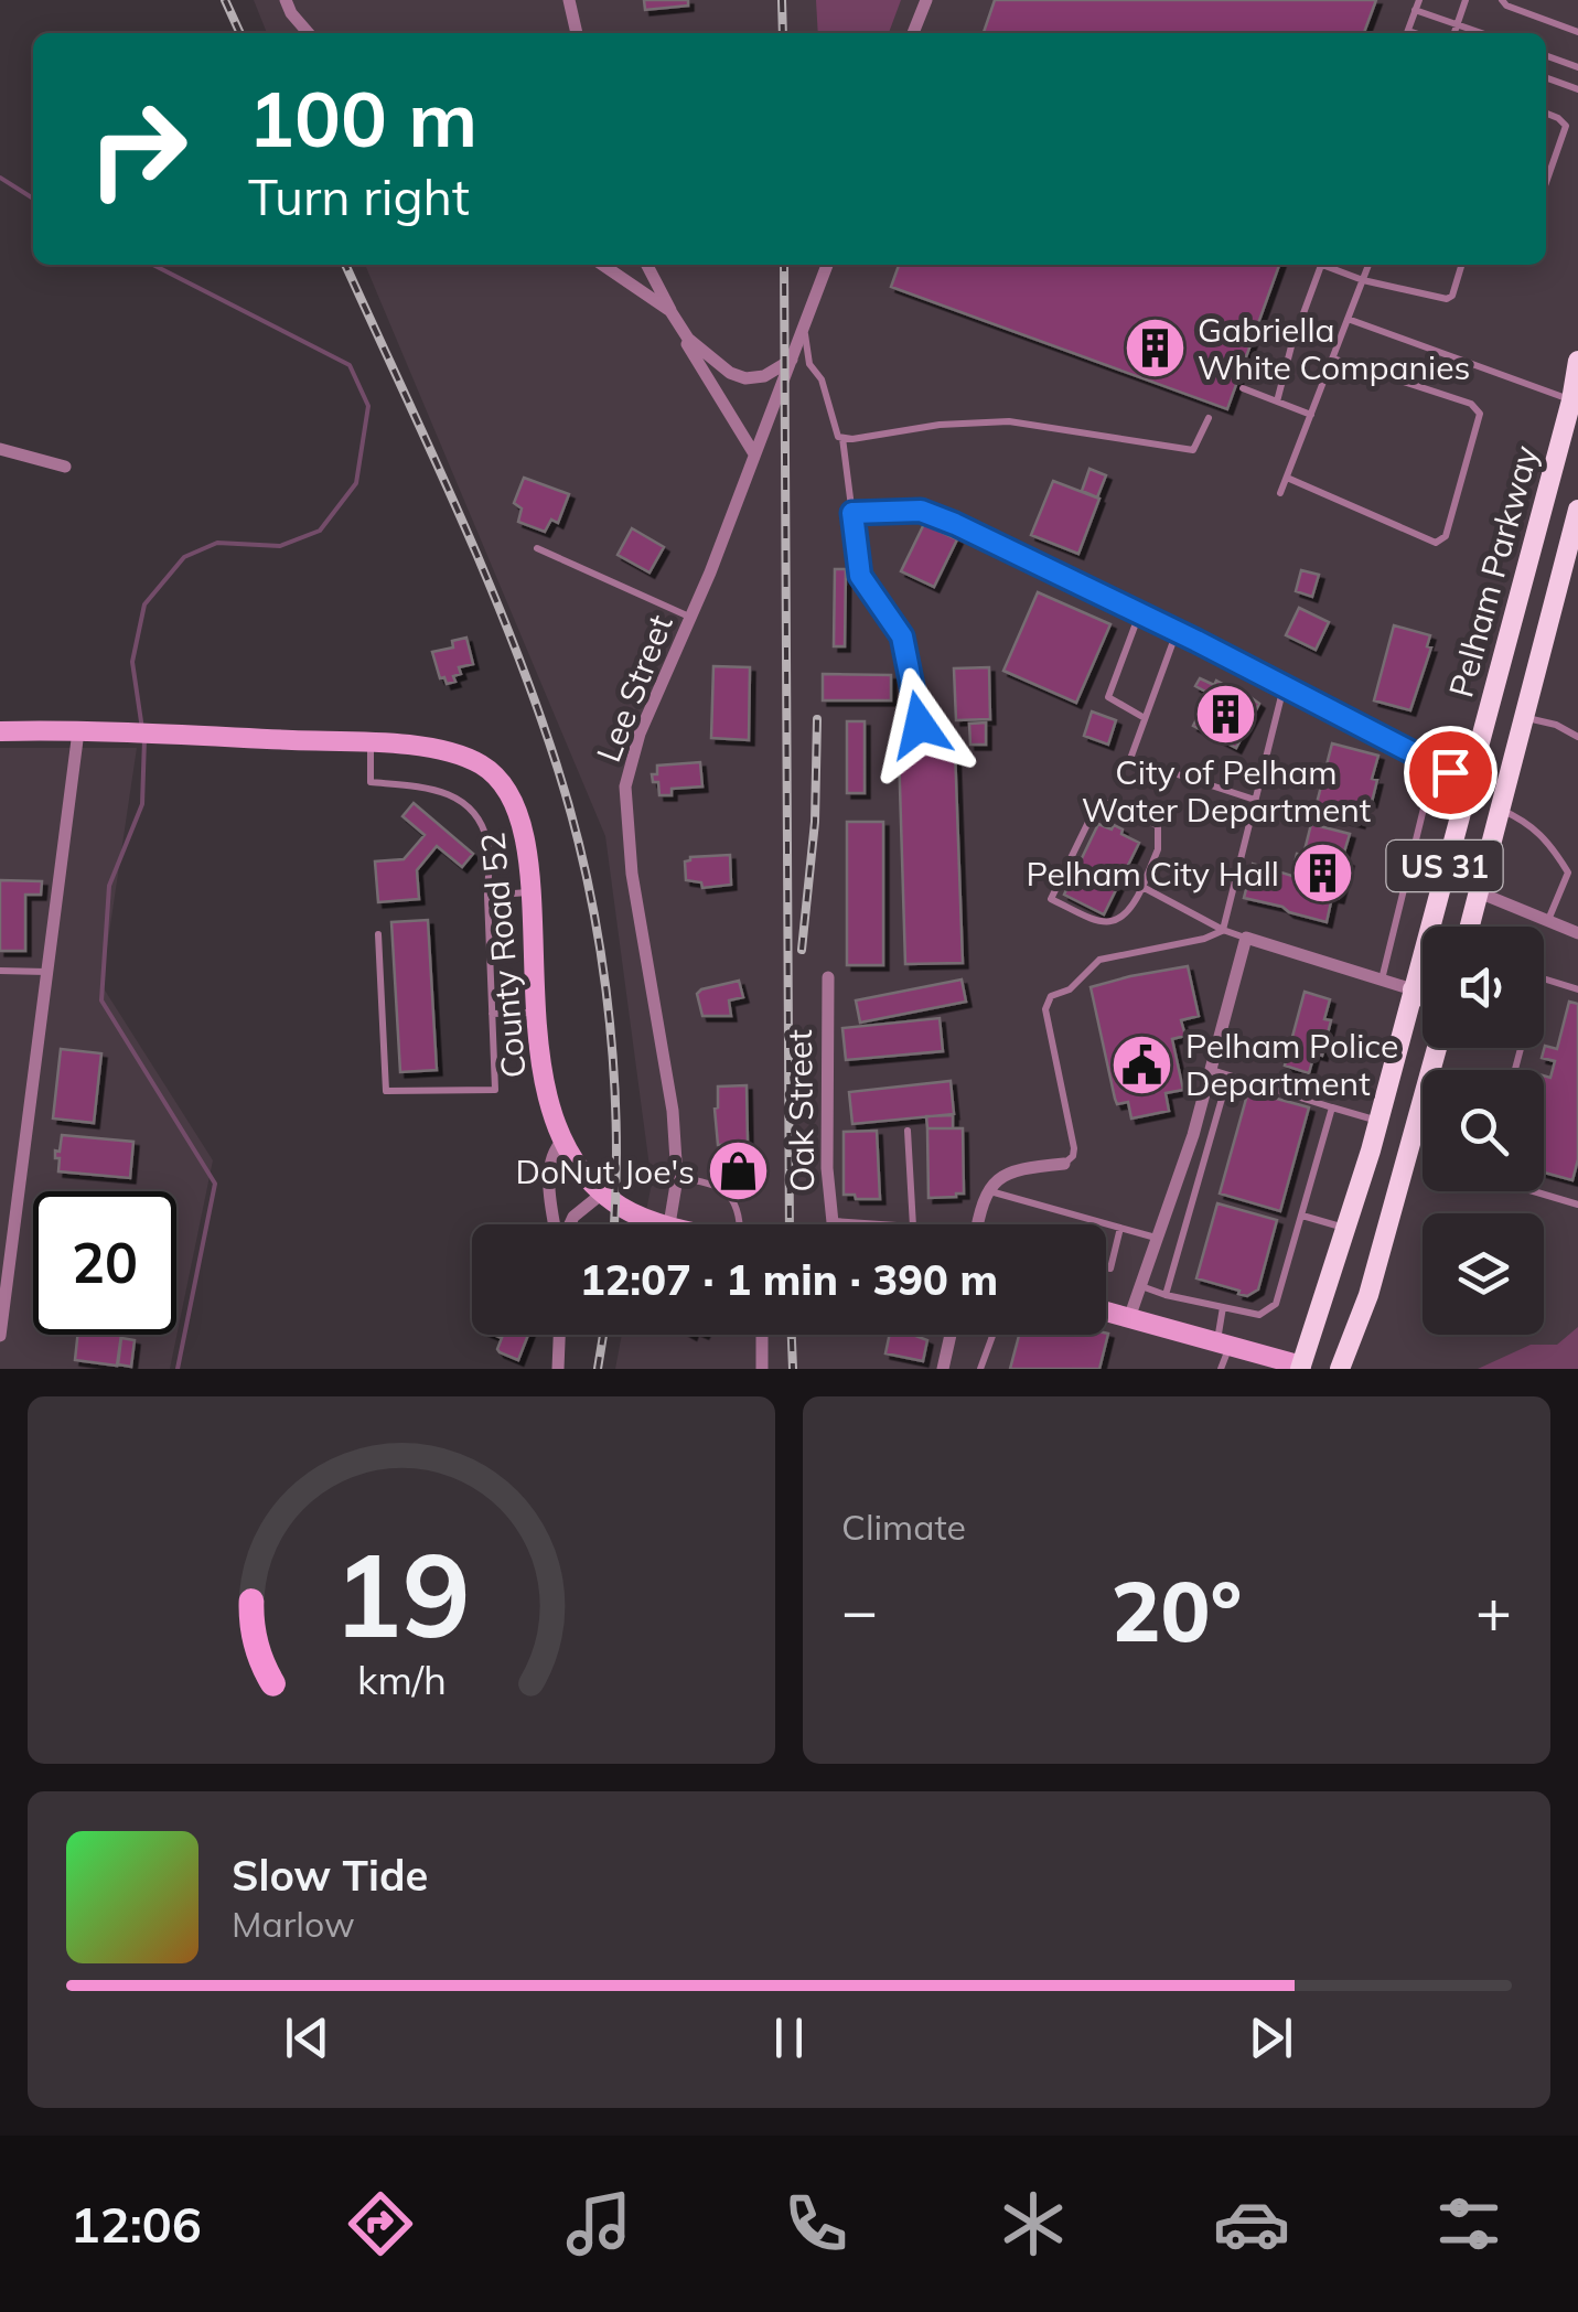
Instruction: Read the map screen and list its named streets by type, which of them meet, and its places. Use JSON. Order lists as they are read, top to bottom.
{
  "streets": {
    "main road": ["Pelham Parkway", "US 31"],
    "street": ["Lee Street", "County Road 52", "Oak Street"]
  },
  "crossings": [
    ["Lee Street", "County Road 52"]
  ],
  "places": {
    "building": ["Gabriella White Companies", "City of Pelham Water Department", "Pelham City Hall"],
    "public building": ["Pelham Police Department"],
    "shop": ["DoNut Joe's"]
  },
  "page": {
    "turn": ["100 m", "Turn right"],
    "limit": "20",
    "trip": "12:07 · 1 min · 390 m",
    "tile": "Climate",
    "heat": ["−", "20°", "+"],
    "song": ["Slow Tide", "Marlow"],
    "tabs": "12:06",
    "gauge": ["19", "km/h"]
  }
}
